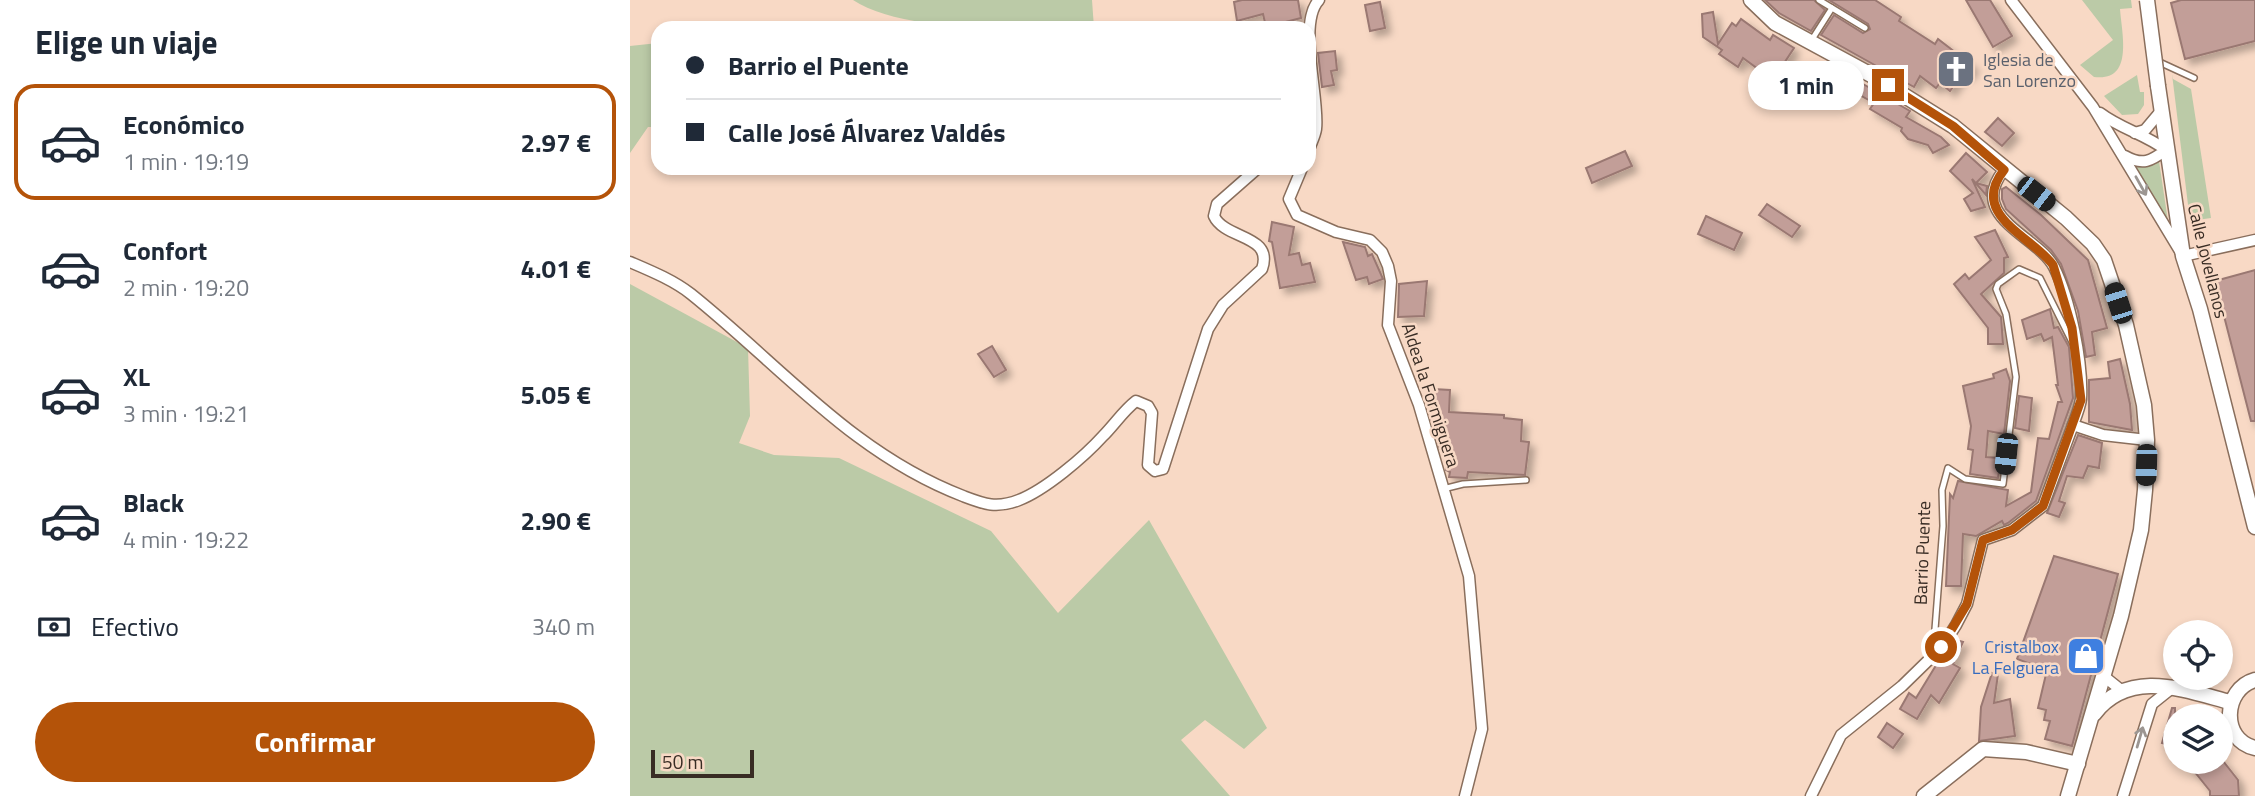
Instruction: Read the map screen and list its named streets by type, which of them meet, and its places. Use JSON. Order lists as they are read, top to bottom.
{
  "streets": {
    "street": ["Calle Jovellanos", "Aldea la Formiguera"],
    "lane": ["Barrio Puente"]
  },
  "places": {
    "church": ["Iglesia de San Lorenzo"],
    "shop": ["Cristalbox La Felguera"]
  },
  "scale_bar": "50 m",
  "page": {
    "heading": "Elige un viaje",
    "banner": ["Barrio el Puente", "Calle José Álvarez Valdés"],
    "bubble": "1 min",
    "list": [
      {
        "name": "Económico",
        "note": "1 min · 19:19",
        "value": "2.97 €"
      },
      {
        "name": "Confort",
        "note": "2 min · 19:20",
        "value": "4.01 €"
      },
      {
        "name": "XL",
        "note": "3 min · 19:21",
        "value": "5.05 €"
      },
      {
        "name": "Black",
        "note": "4 min · 19:22",
        "value": "2.90 €"
      }
    ],
    "pay": ["Efectivo", "340 m"],
    "buttons": "Confirmar",
    "scale": "50 m"
  }
}
